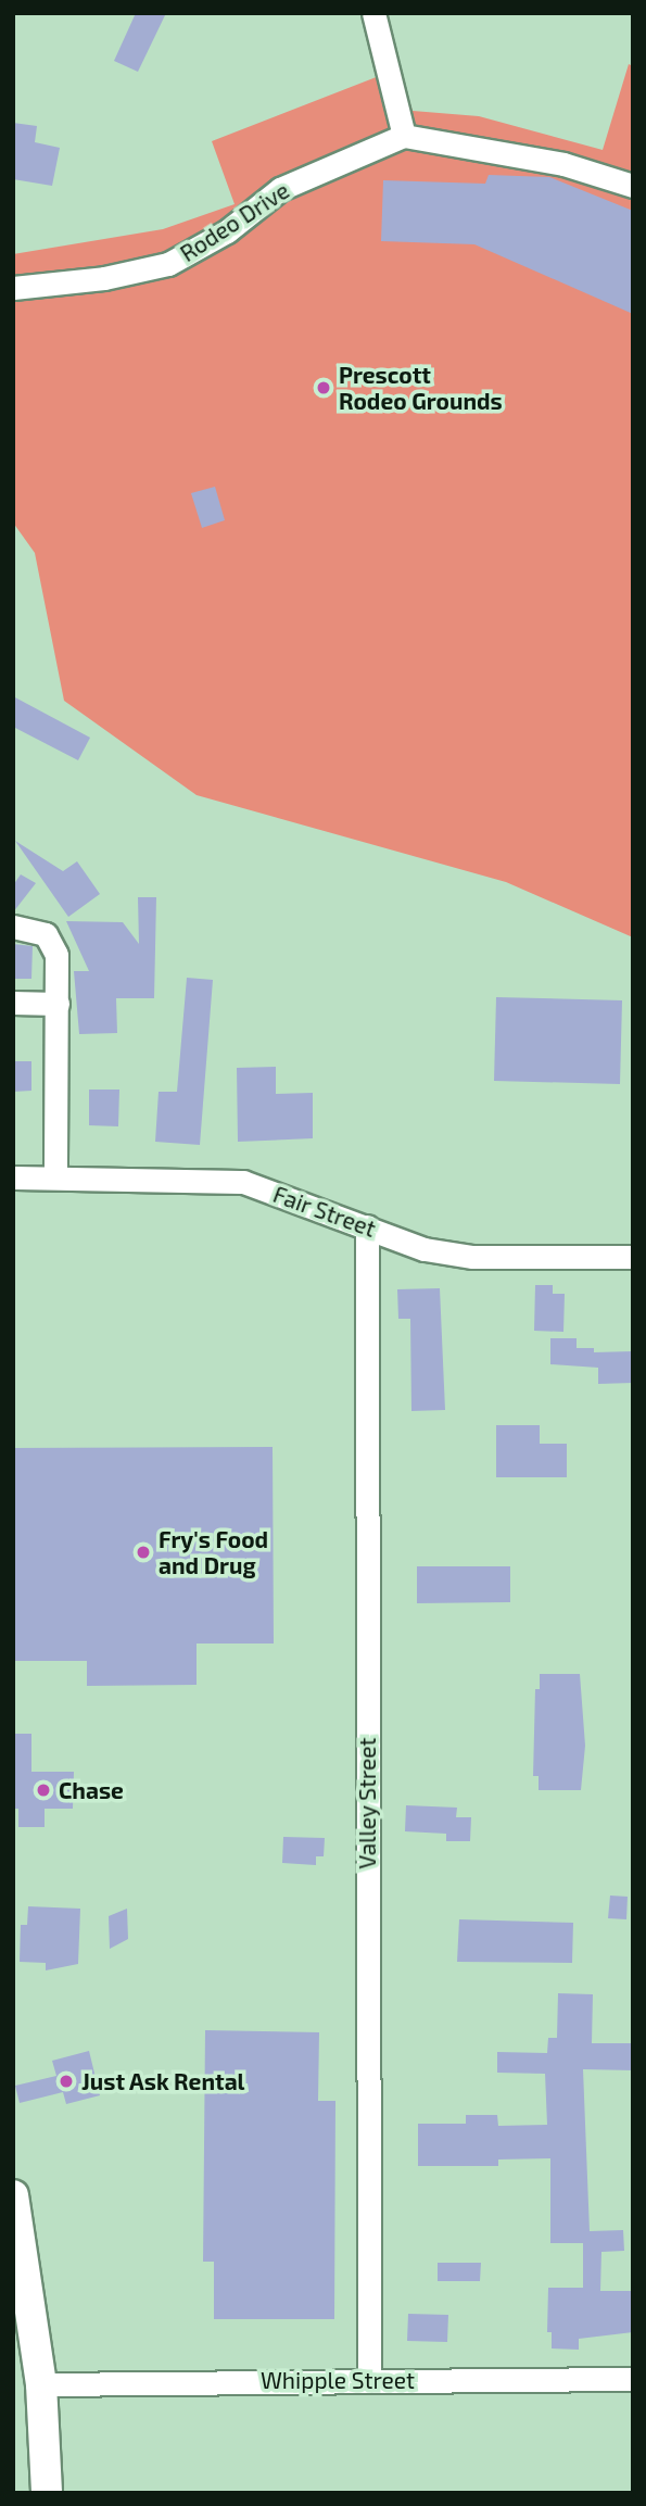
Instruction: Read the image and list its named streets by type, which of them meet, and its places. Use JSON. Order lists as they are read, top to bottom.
{
  "streets": {
    "street": [
      "Rodeo Drive",
      "Fair Street",
      "Valley Street",
      "Whipple Street"
    ]
  },
  "crossings": [
    ["Fair Street", "Valley Street"],
    ["Valley Street", "Whipple Street"]
  ],
  "places": [
    "Prescott Rodeo Grounds",
    "Fry's Food and Drug",
    "Chase",
    "Just Ask Rental"
  ]
}
